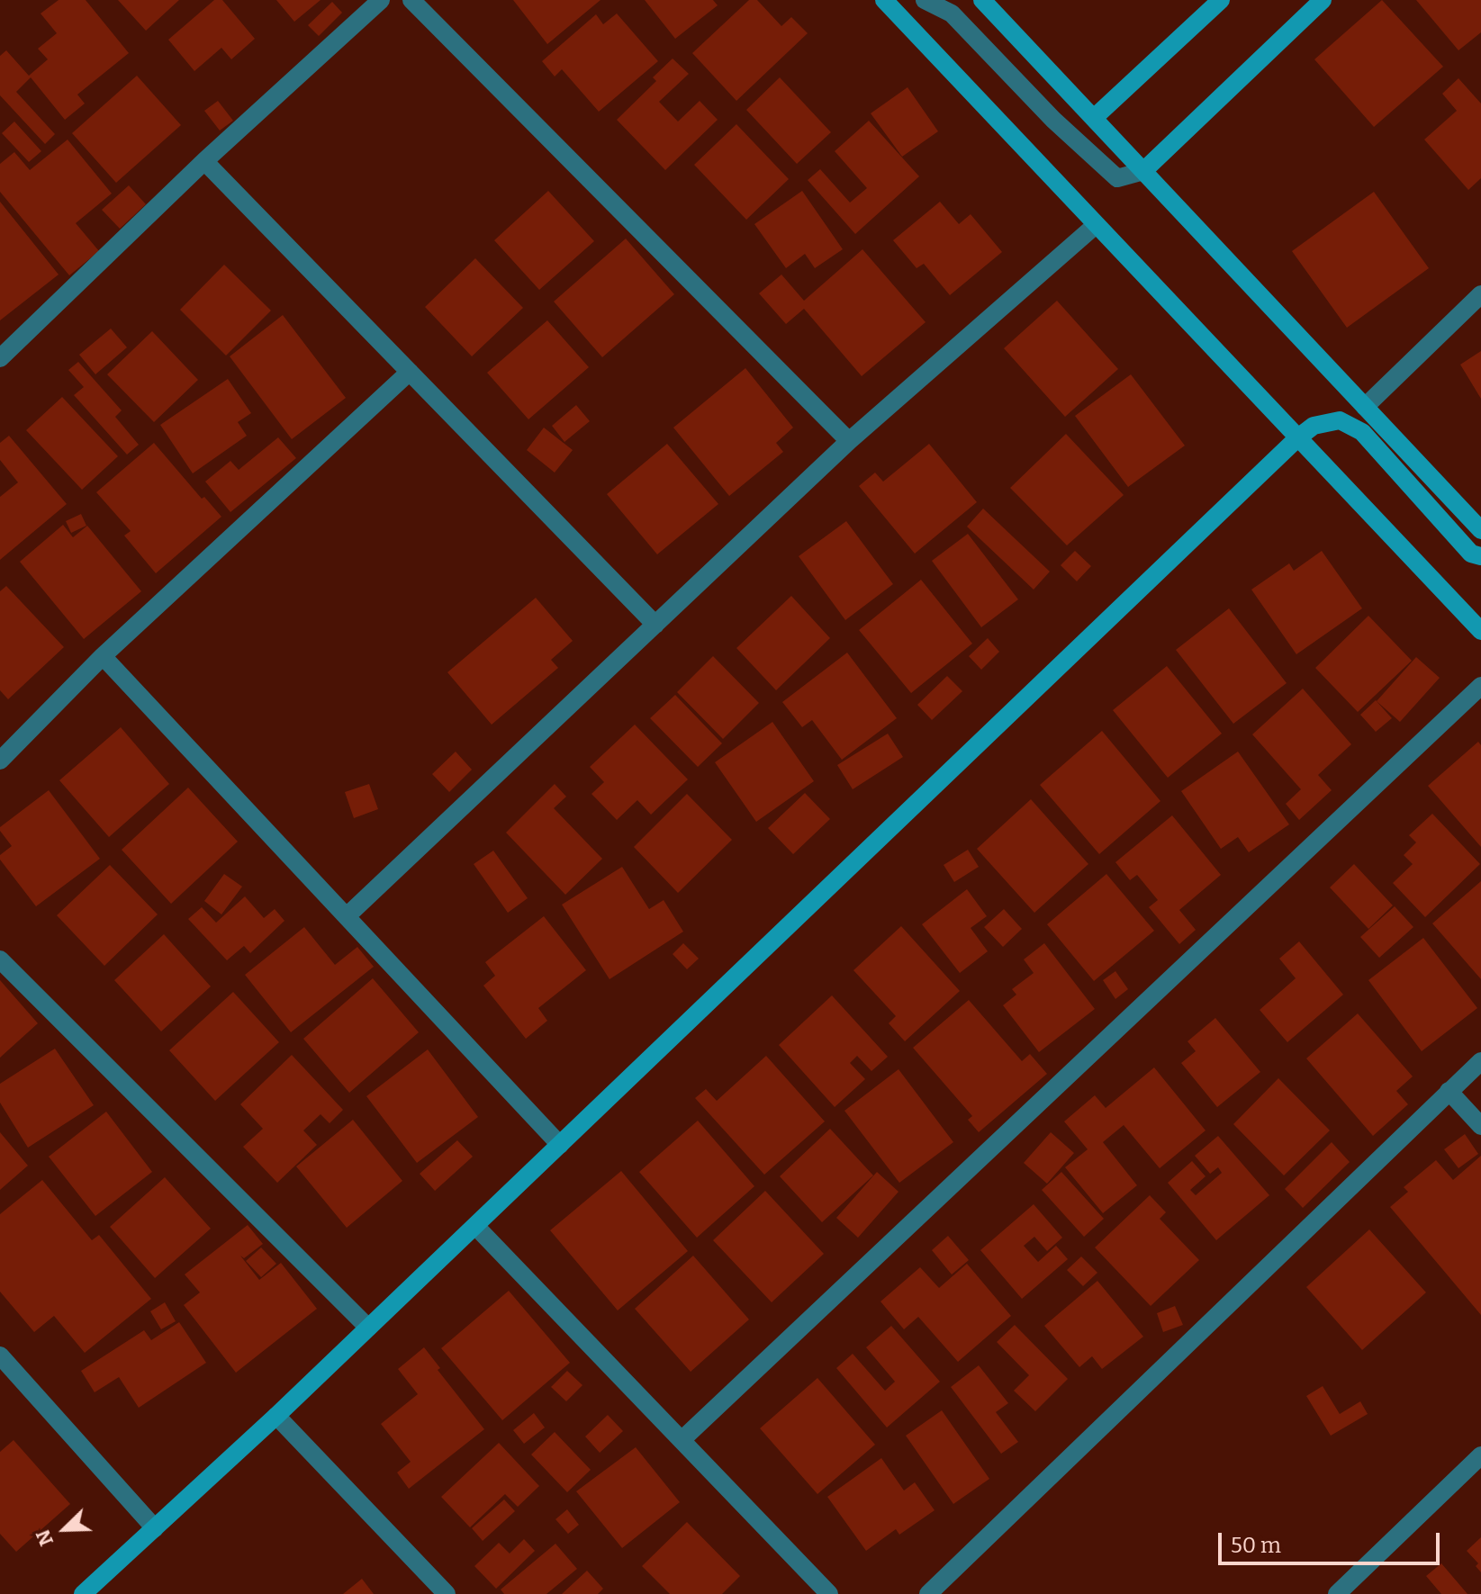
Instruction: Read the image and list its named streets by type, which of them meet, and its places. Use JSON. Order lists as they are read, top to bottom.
{
  "scale_bar": "50 m",
  "north": "bottom left"
}
